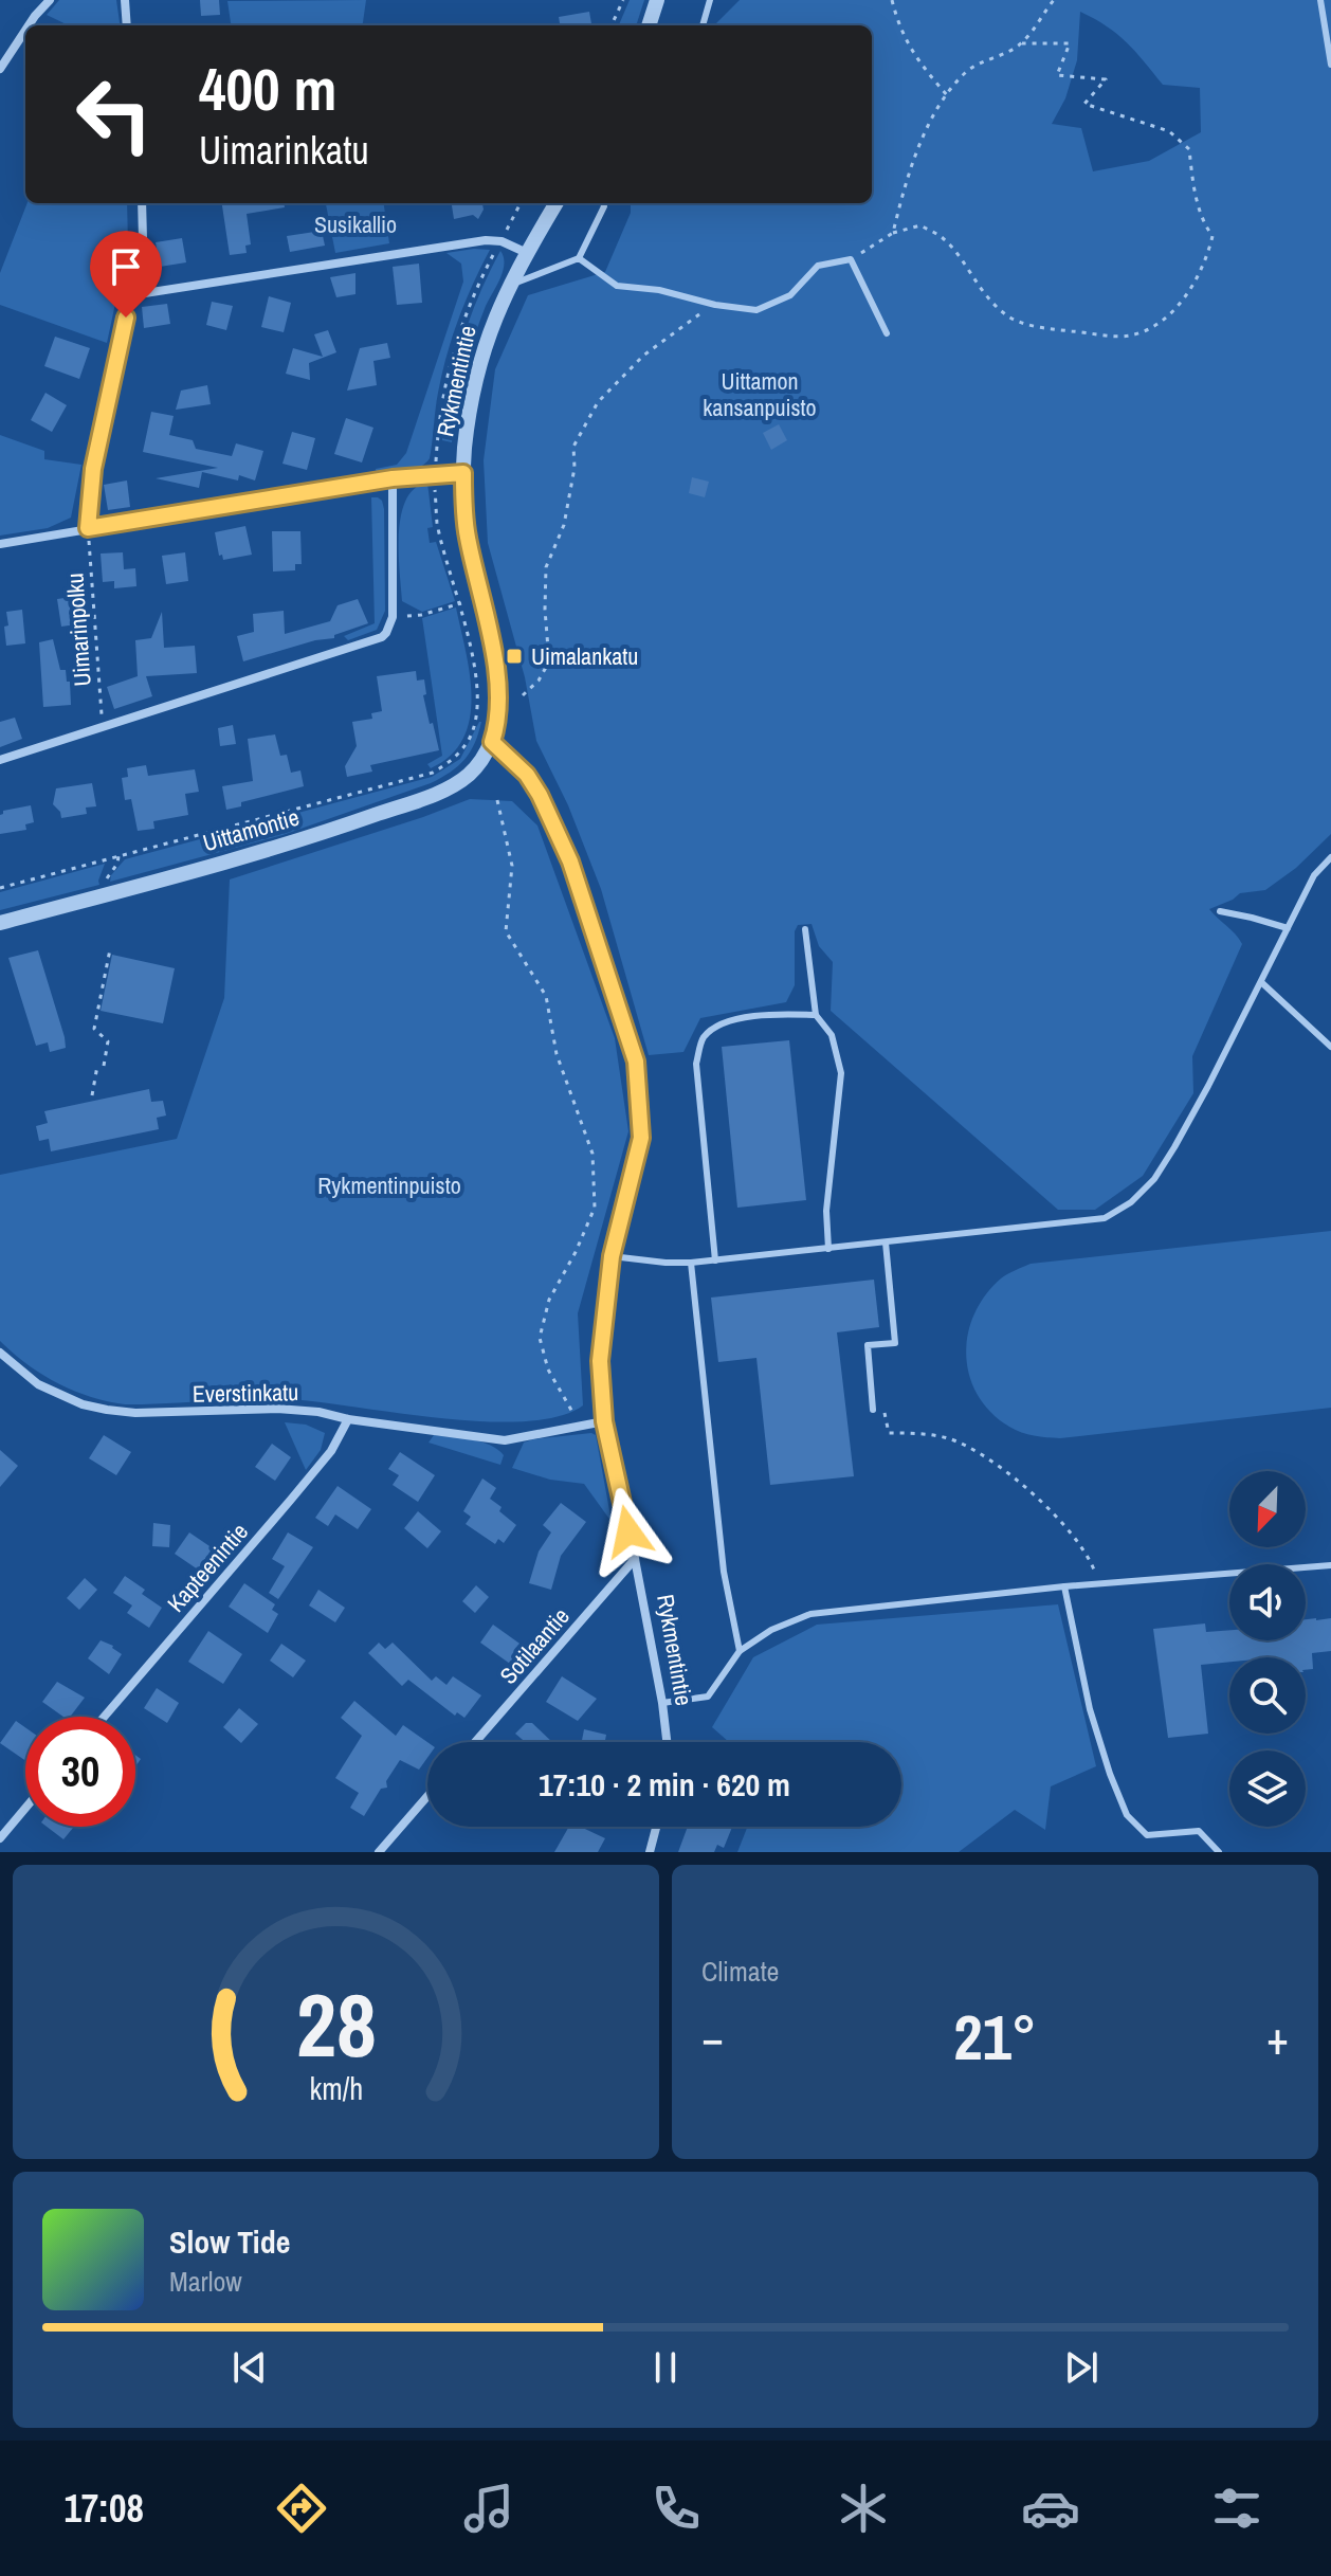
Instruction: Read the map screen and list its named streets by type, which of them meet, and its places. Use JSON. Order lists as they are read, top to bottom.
{
  "streets": {
    "street": [
      "Rykmentintie",
      "Uittamontie",
      "Everstinkatu",
      "Kapteenintie",
      "Sotilaantie"
    ],
    "path": ["Uimarinpolku"]
  },
  "crossings": [
    ["Rykmentintie", "Uittamontie"],
    ["Rykmentintie", "Everstinkatu"],
    ["Rykmentintie", "Sotilaantie"],
    ["Everstinkatu", "Kapteenintie"]
  ],
  "parks": ["Susikallio", "Uittamon kansanpuisto", "Rykmentinpuisto"],
  "places": {
    "transit": ["Uimalankatu"]
  },
  "north": "bottom left",
  "page": {
    "turn": ["400 m", "Uimarinkatu"],
    "limit": "30",
    "trip": "17:10 · 2 min · 620 m",
    "tile": "Climate",
    "heat": ["−", "21°", "+"],
    "song": ["Slow Tide", "Marlow"],
    "tabs": "17:08",
    "gauge": ["28", "km/h"]
  }
}
